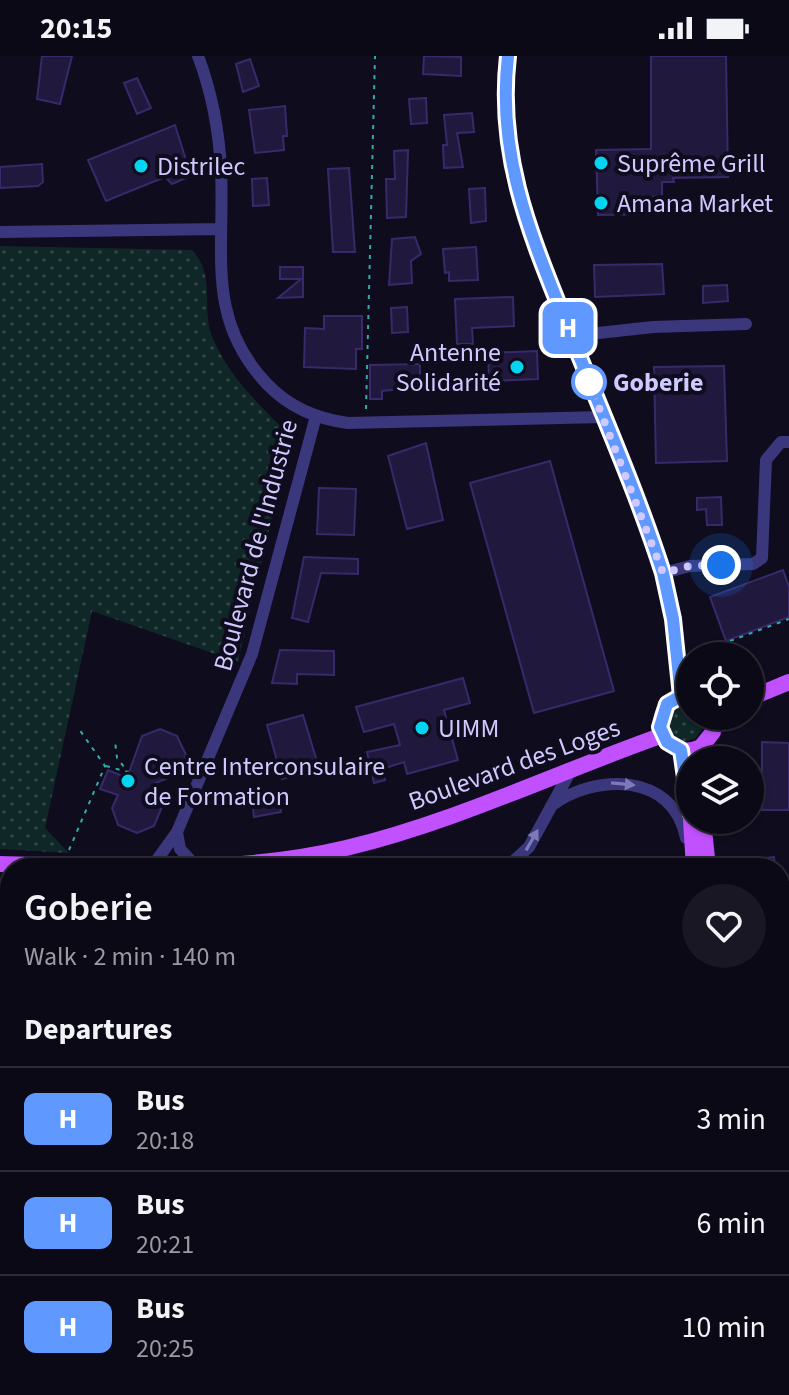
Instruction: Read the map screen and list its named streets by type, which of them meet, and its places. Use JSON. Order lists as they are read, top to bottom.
{
  "streets": {
    "main road": ["Boulevard des Loges"],
    "street": ["Boulevard de l'Industrie"]
  },
  "places": [
    "Suprême Grill",
    "Distrilec",
    "Amana Market",
    "Antenne Solidarité",
    "Goberie",
    "UIMM",
    "Centre Interconsulaire de Formation"
  ],
  "lines": ["bus line H"],
  "page": {
    "status": "20:15",
    "on_map": "H",
    "heading": [
      ["Goberie", "Walk · 2 min · 140 m"],
      "Departures"
    ],
    "list": [
      {
        "mark": "H",
        "name": "Bus",
        "note": "20:18",
        "value": "3 min"
      },
      {
        "mark": "H",
        "name": "Bus",
        "note": "20:21",
        "value": "6 min"
      },
      {
        "mark": "H",
        "name": "Bus",
        "note": "20:25",
        "value": "10 min"
      }
    ]
  }
}
